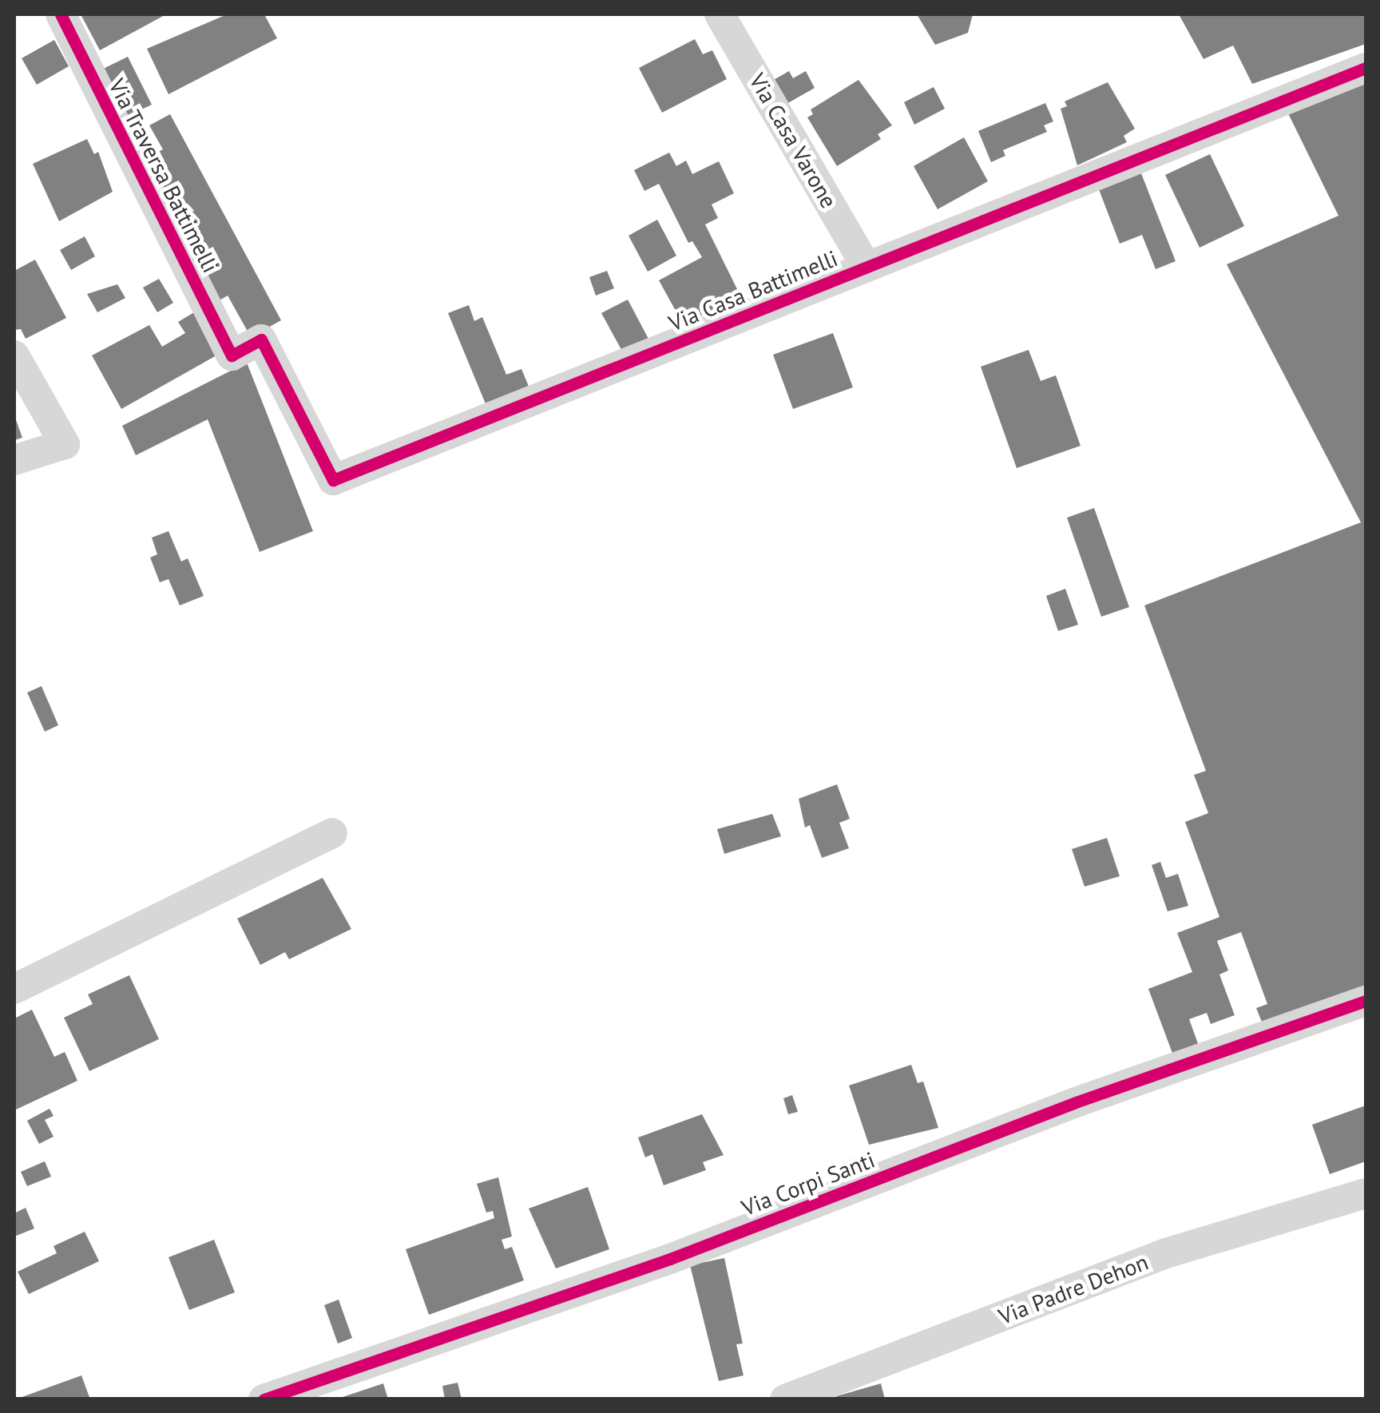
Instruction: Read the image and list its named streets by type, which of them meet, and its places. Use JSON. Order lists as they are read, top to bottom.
{
  "streets": {
    "street": [
      "Via Casa Varone",
      "Via Traversa Battimelli",
      "Via Casa Battimelli",
      "Via Corpi Santi",
      "Via Padre Dehon"
    ]
  },
  "crossings": [
    ["Via Casa Varone", "Via Casa Battimelli"],
    ["Via Traversa Battimelli", "Via Casa Battimelli"]
  ]
}
